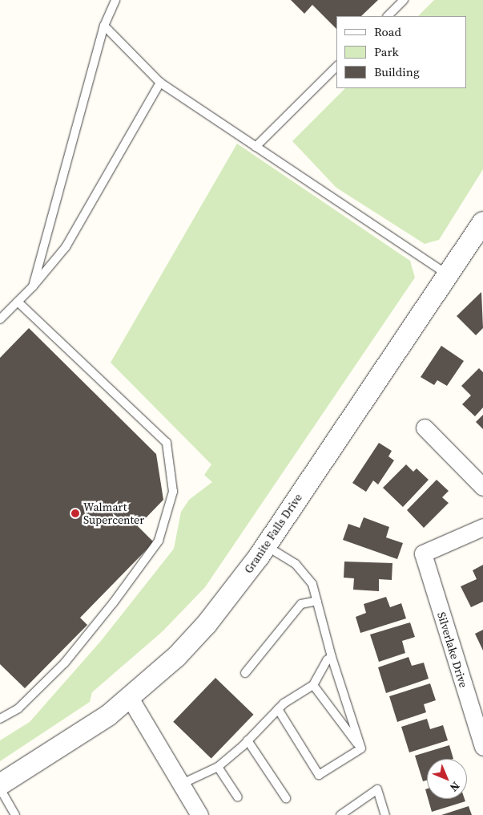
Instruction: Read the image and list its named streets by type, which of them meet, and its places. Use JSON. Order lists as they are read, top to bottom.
{
  "streets": {
    "street": ["Granite Falls Drive", "Silverlake Drive"]
  },
  "places": ["Walmart Supercenter"],
  "legend": ["Road", "Park", "Building"],
  "north": "bottom right"
}
